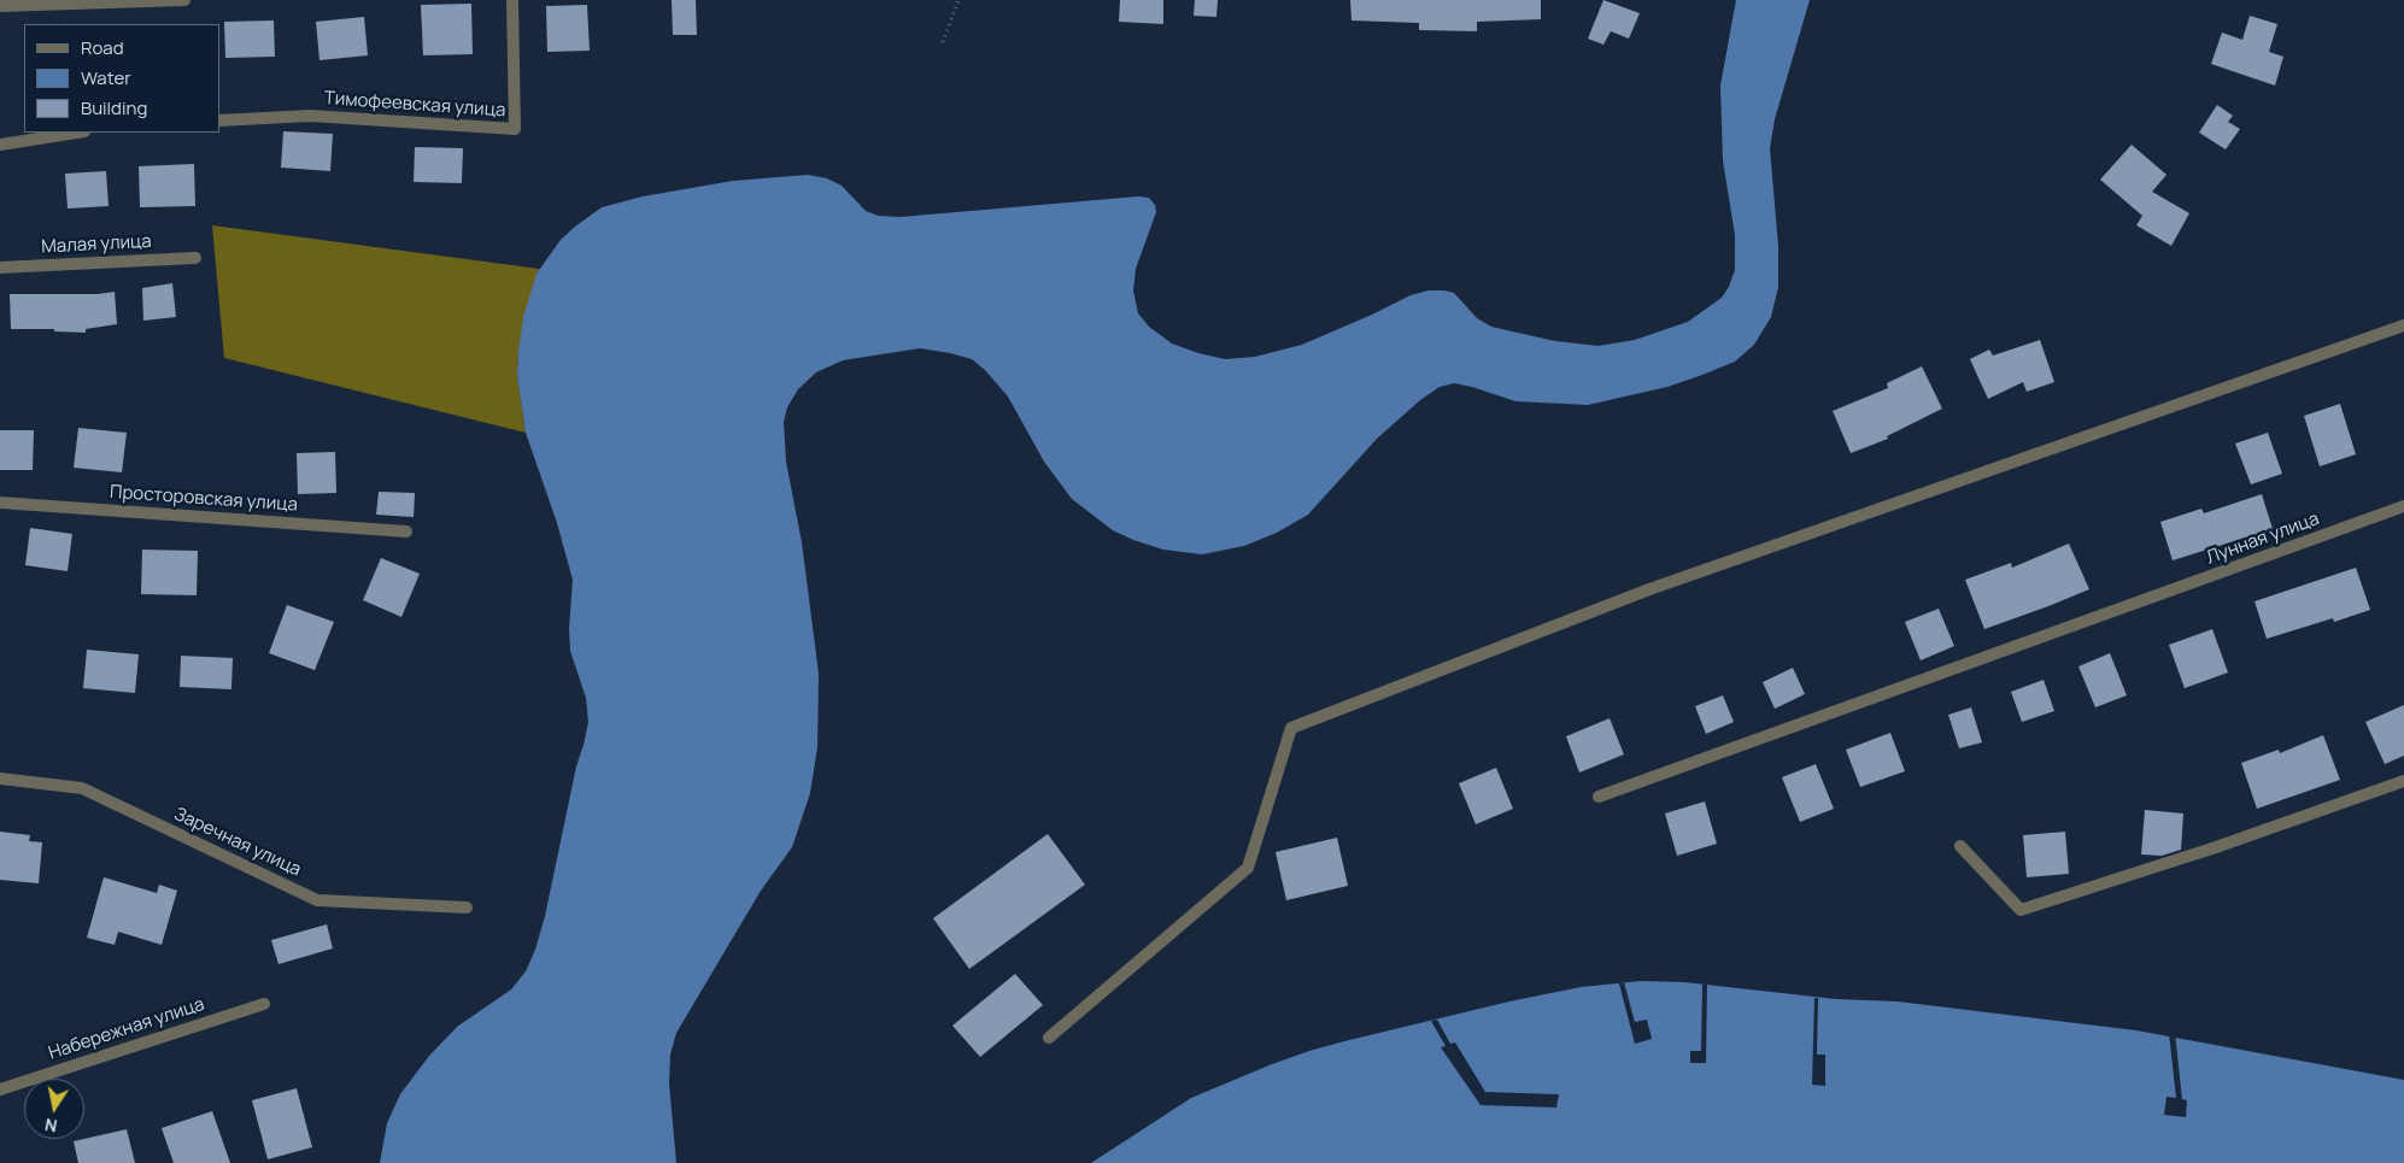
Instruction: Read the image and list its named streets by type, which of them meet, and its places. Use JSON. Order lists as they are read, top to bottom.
{
  "streets": {
    "street": [
      "Тимофеевская улица",
      "Малая улица",
      "Просторовская улица",
      "Лунная улица",
      "Заречная улица",
      "Набережная улица"
    ]
  },
  "legend": ["Road", "Water", "Building"],
  "north": "bottom"
}
